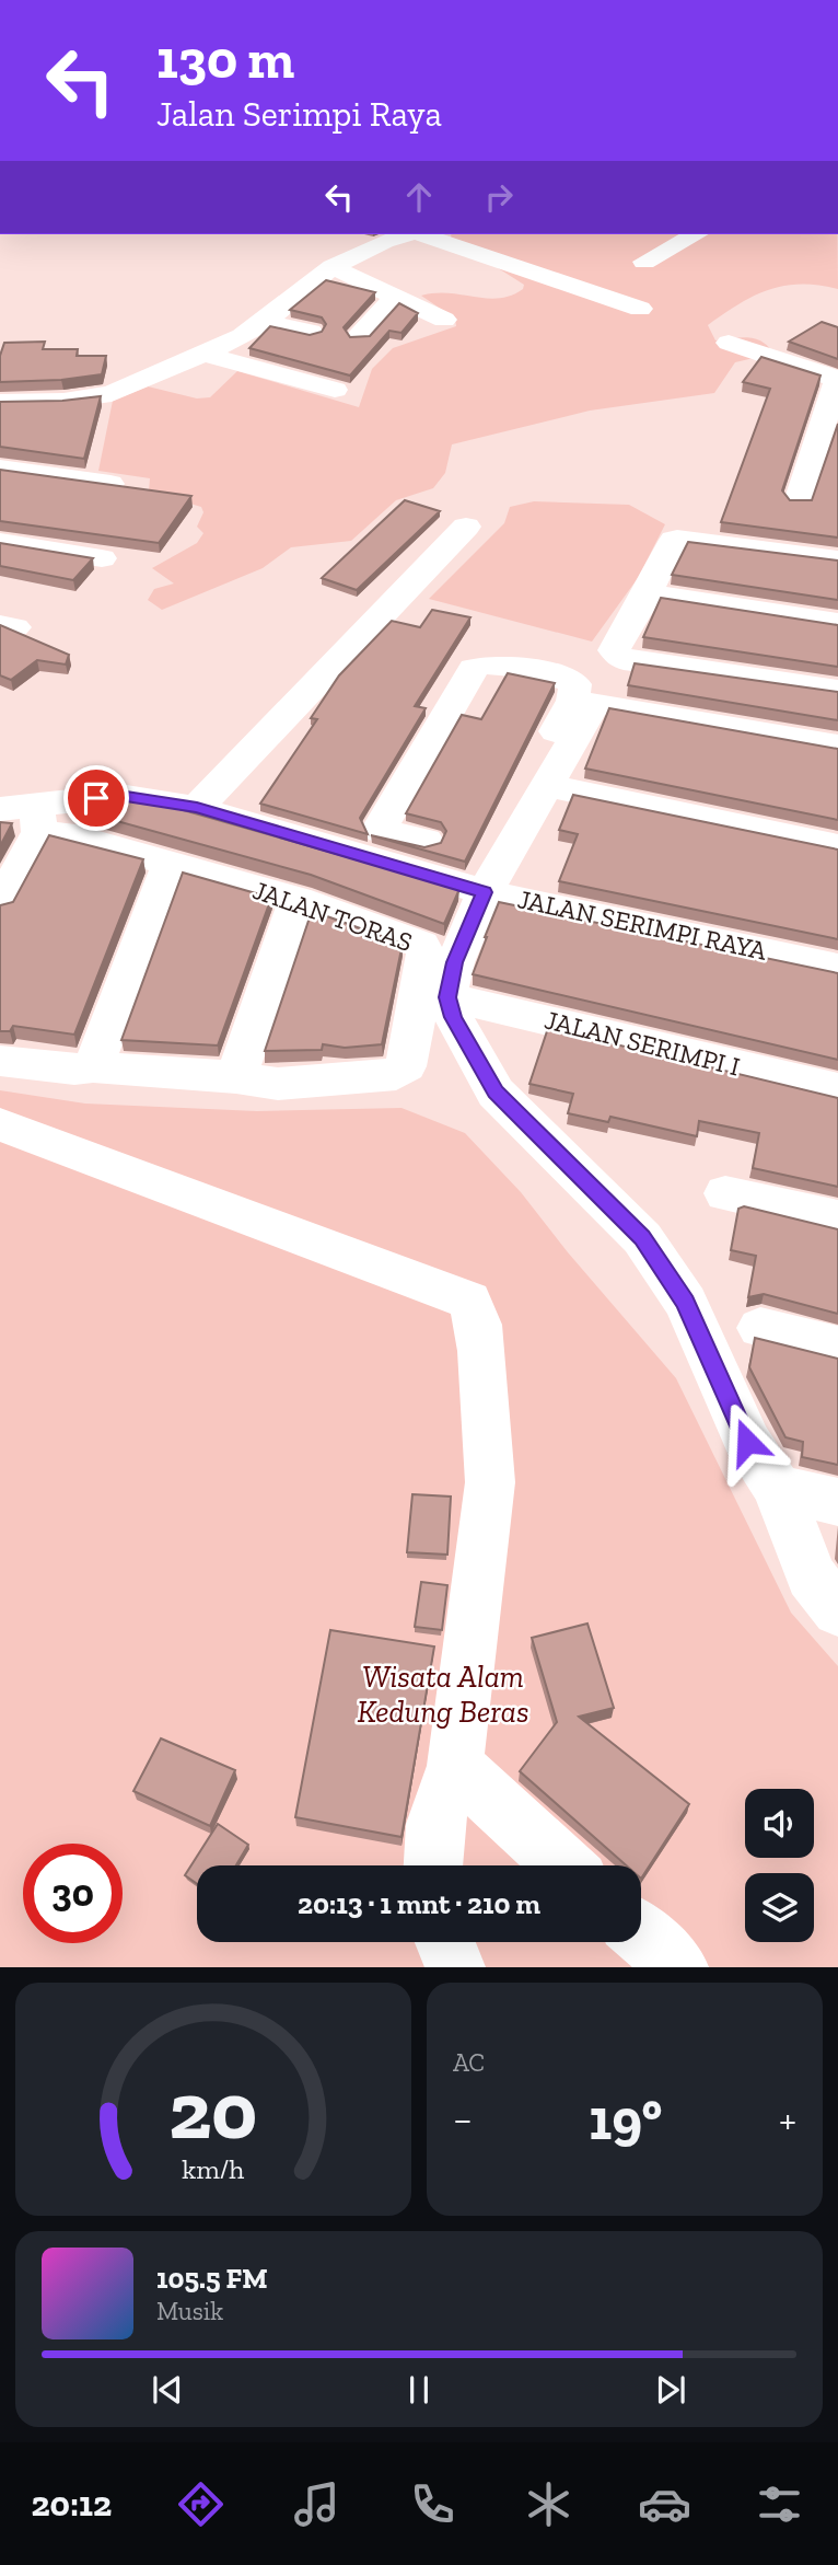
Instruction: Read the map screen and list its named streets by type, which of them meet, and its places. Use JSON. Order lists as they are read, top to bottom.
{
  "streets": {
    "street": ["JALAN TORAS", "JALAN SERIMPI RAYA", "JALAN SERIMPI I"]
  },
  "crossings": [
    ["JALAN TORAS", "JALAN SERIMPI RAYA"]
  ],
  "parks": ["Wisata Alam Kedung Beras"],
  "page": {
    "turn": ["130 m", "Jalan Serimpi Raya"],
    "limit": "30",
    "trip": "20:13 · 1 mnt · 210 m",
    "tile": "AC",
    "heat": ["−", "19°", "+"],
    "song": ["105.5 FM", "Musik"],
    "tabs": "20:12",
    "gauge": ["20", "km/h"]
  }
}
